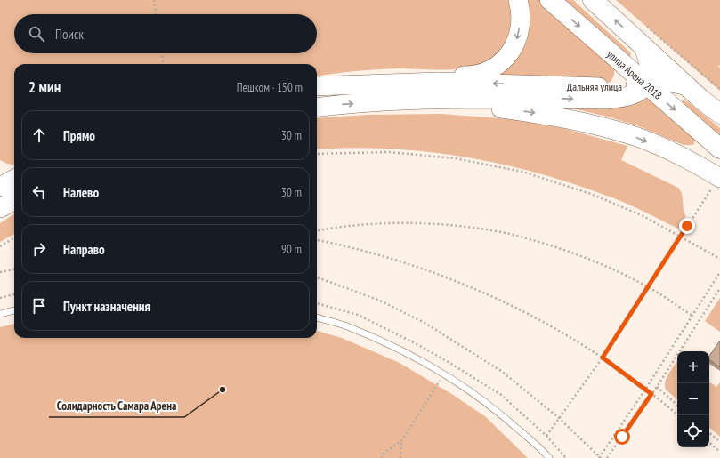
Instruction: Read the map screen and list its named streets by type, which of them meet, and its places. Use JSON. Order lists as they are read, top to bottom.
{
  "streets": {
    "main road": ["улица Арена 2018", "Дальняя улица"]
  },
  "crossings": [
    ["улица Арена 2018", "Дальняя улица"]
  ],
  "places": ["Солидарность Самара Арена"],
  "page": {
    "search": "Поиск",
    "heading": ["2 мин", "Пешком · 150 m"],
    "list": [
      ["Прямо", "30 m"],
      ["Налево", "30 m"],
      ["Направо", "90 m"],
      "Пункт назначения"
    ],
    "map_buttons": ["+", "−"]
  }
}
